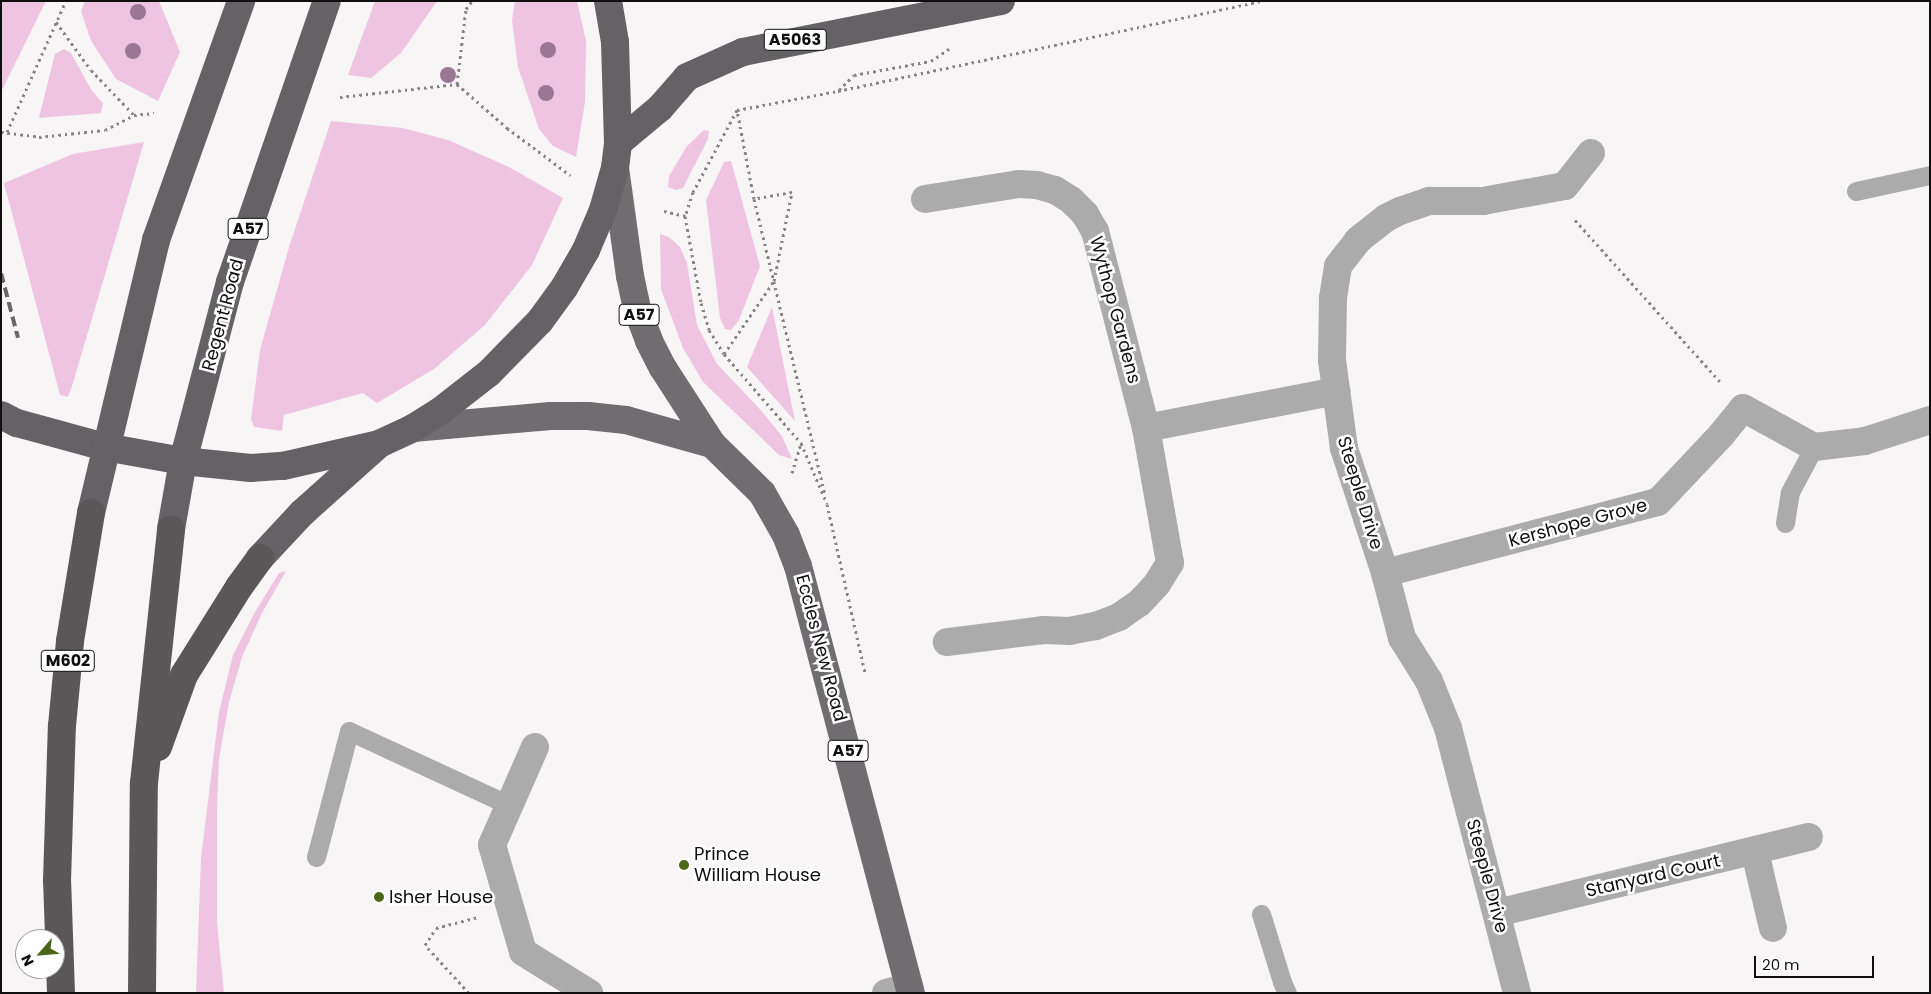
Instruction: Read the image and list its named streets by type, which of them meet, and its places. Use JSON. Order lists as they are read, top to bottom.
{
  "streets": {
    "highway": [
      "A5063",
      "A57",
      "Regent Road",
      "M602"
    ],
    "main road": ["Eccles New Road"],
    "street": [
      "Wythop Gardens",
      "Steeple Drive",
      "Kershope Grove",
      "Stanyard Court"
    ]
  },
  "crossings": [
    ["A5063", "Eccles New Road"],
    ["Steeple Drive", "Kershope Grove"],
    ["Steeple Drive", "Stanyard Court"]
  ],
  "places": ["Prince William House", "Isher House"],
  "scale_bar": "20 m",
  "north": "bottom left"
}
